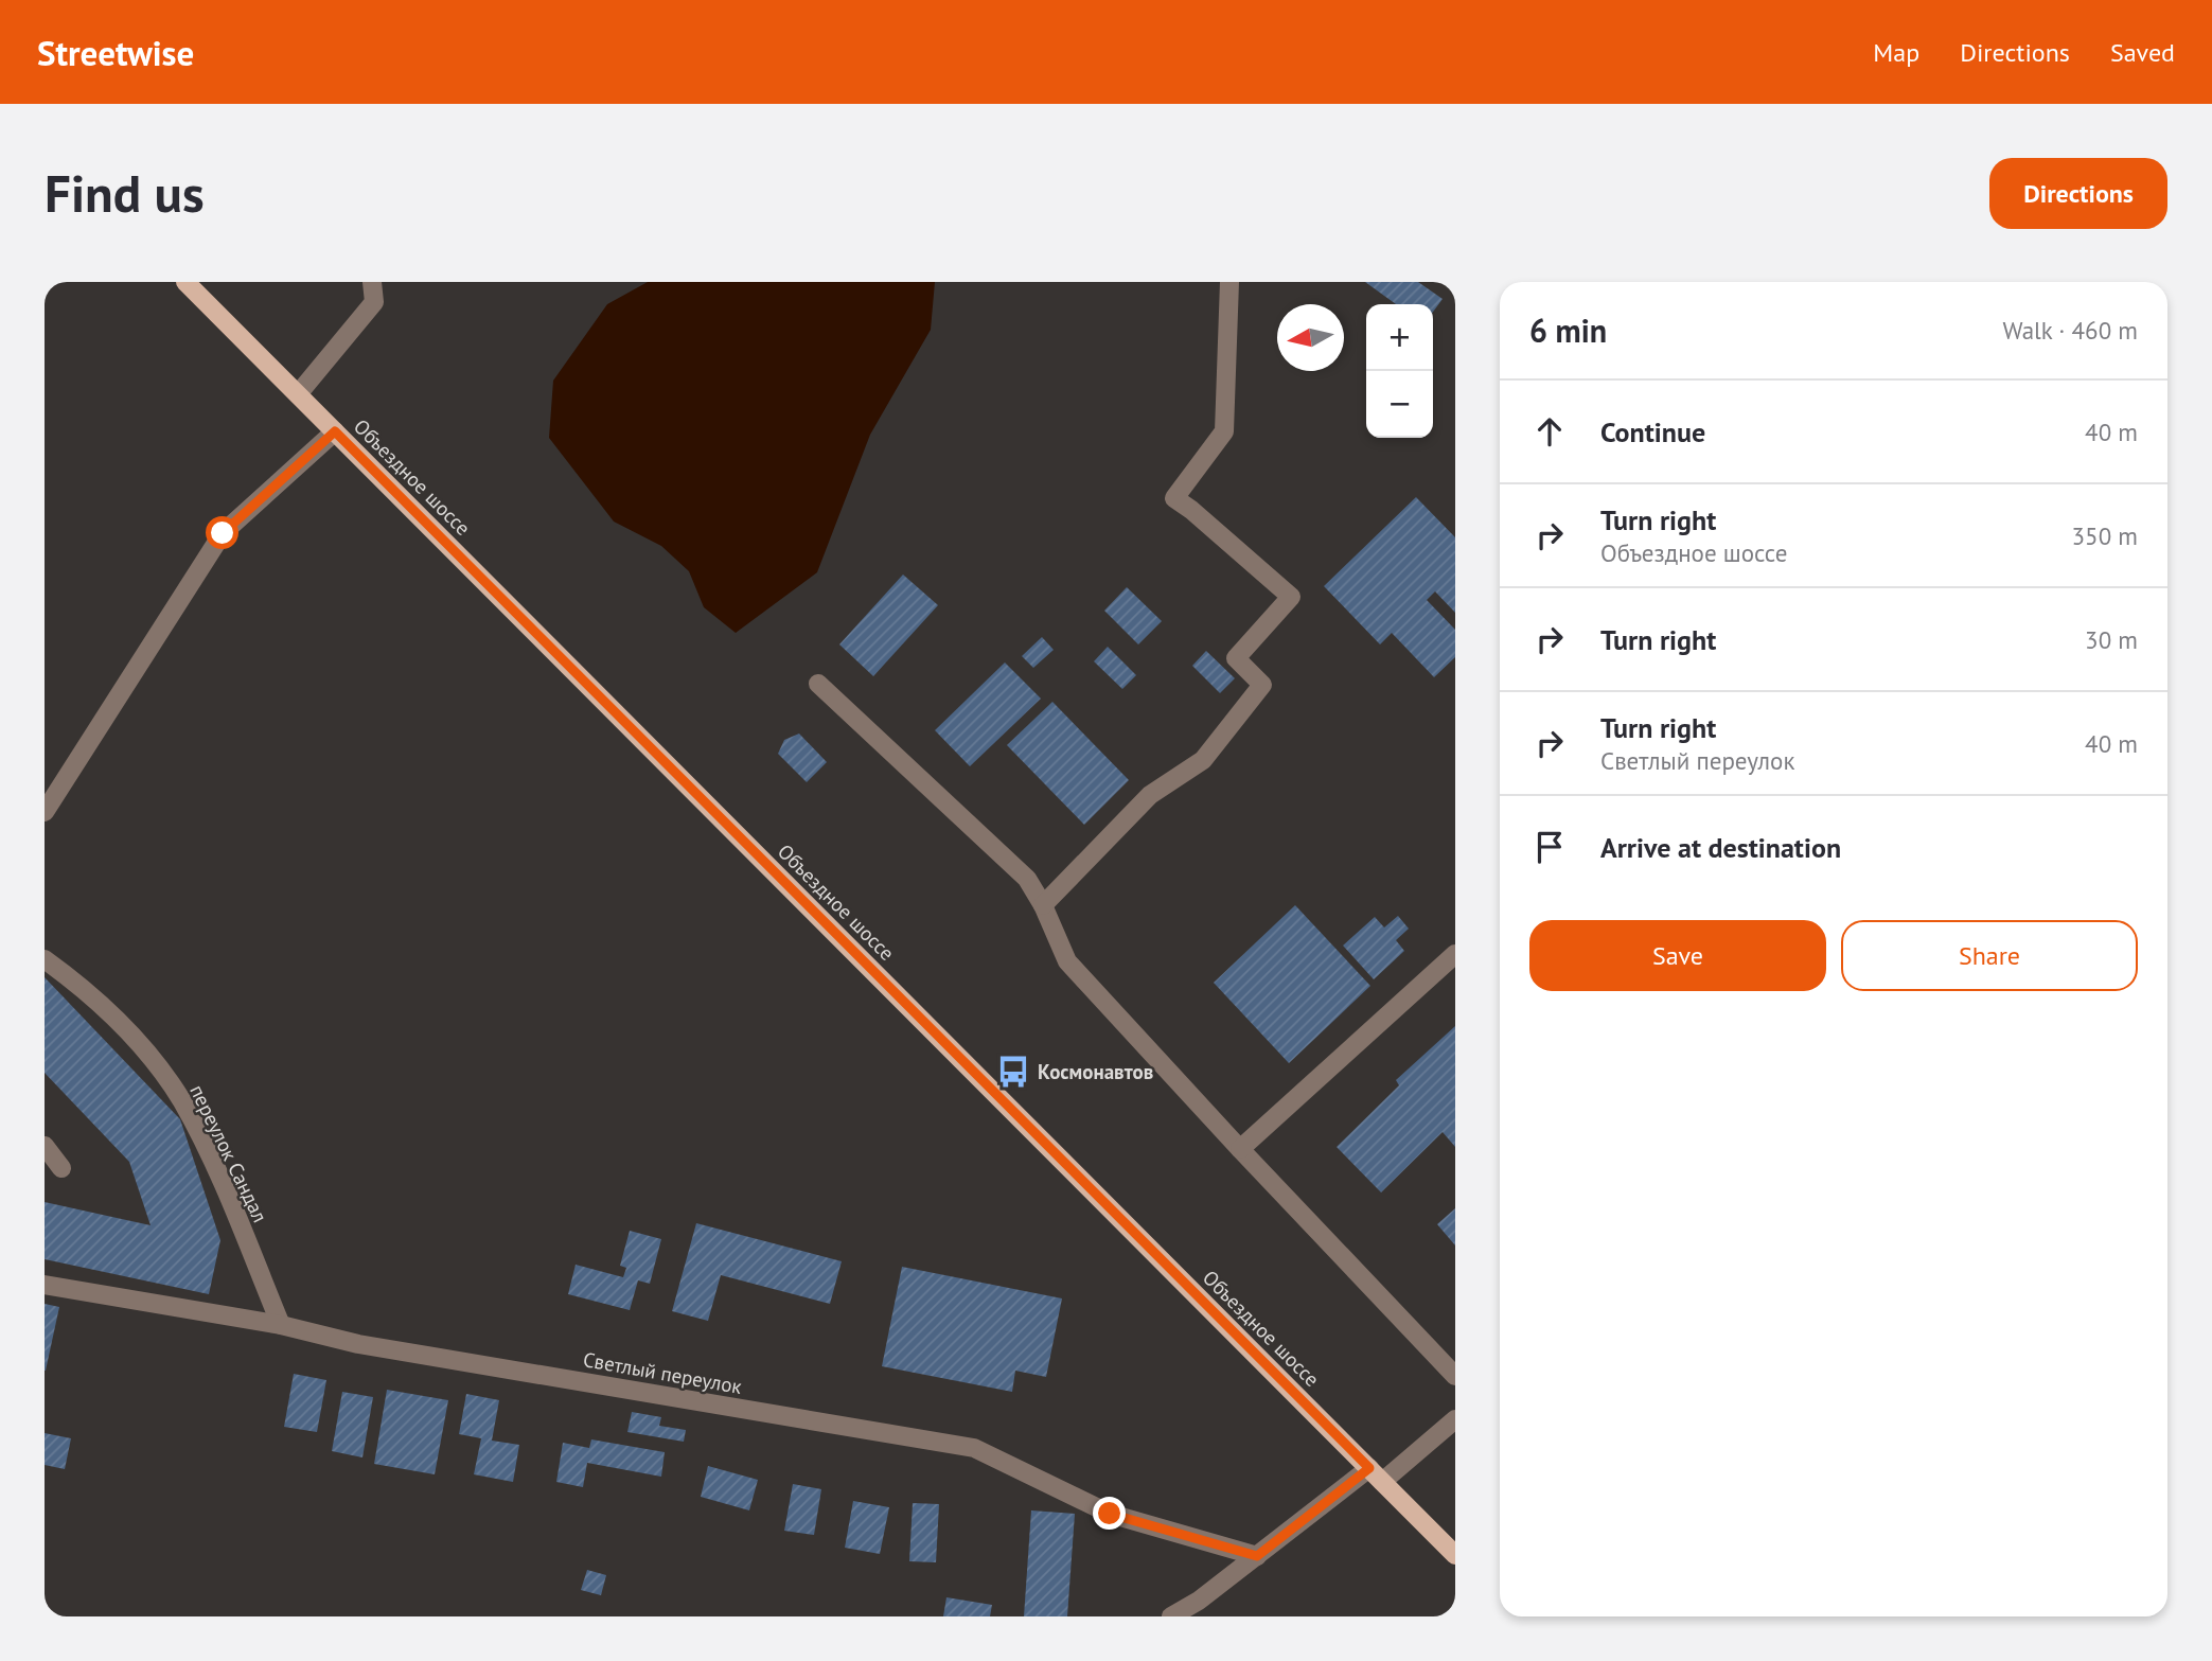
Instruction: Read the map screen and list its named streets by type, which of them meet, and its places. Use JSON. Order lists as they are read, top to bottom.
{
  "streets": {
    "main road": ["Объездное шоссе"],
    "street": ["переулок Сандал", "Светлый переулок"]
  },
  "crossings": [
    ["переулок Сандал", "Светлый переулок"]
  ],
  "places": {
    "bus stop": ["Космонавтов"]
  },
  "north": "left",
  "page": {
    "header": "Streetwise",
    "nav": ["Map", "Directions", "Saved"],
    "buttons": [
      "Directions",
      ["Save", "Share"]
    ],
    "title": "Find us",
    "heading": ["6 min", "Walk · 460 m"],
    "map_buttons": ["+", "−"],
    "list": [
      ["Continue", "40 m"],
      ["Turn right", "Объездное шоссе", "350 m"],
      ["Turn right", "30 m"],
      ["Turn right", "Светлый переулок", "40 m"],
      "Arrive at destination"
    ]
  }
}
